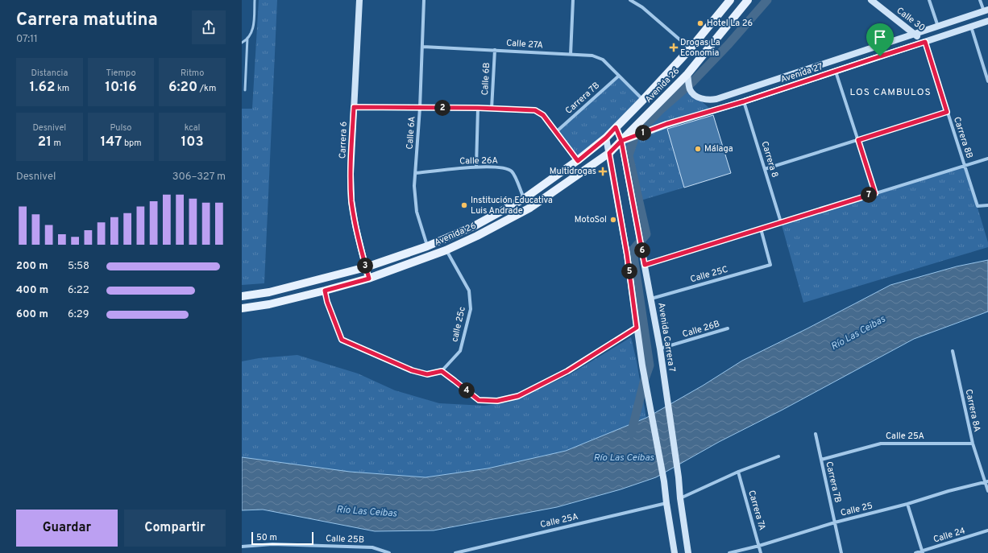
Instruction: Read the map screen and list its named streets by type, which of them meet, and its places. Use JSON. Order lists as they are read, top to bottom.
{
  "streets": {
    "main road": [
      "Calle 30",
      "Avenida 27",
      "Avenida 26",
      "Carrera 6",
      "Avenida Carrera 7"
    ],
    "street": [
      "Calle 27A",
      "Calle 6B",
      "Carrera 7B",
      "Calle 6A",
      "Carrera 8B",
      "Carrera 8",
      "Calle 26A",
      "Calle 25C",
      "calle 25c",
      "Calle 26B",
      "Carrera 8A",
      "Calle 25A",
      "Calle 25",
      "Carrera 7A",
      "Calle 24",
      "Calle 25B"
    ]
  },
  "crossings": [
    ["Calle 30", "Avenida 27"],
    ["Calle 30", "Carrera 8B"],
    ["Calle 27A", "Calle 6B"],
    ["Calle 27A", "Avenida 26"],
    ["Calle 27A", "Carrera 7B"],
    ["Calle 27A", "Calle 6A"],
    ["Avenida 27", "Avenida 26"],
    ["Avenida 27", "Carrera 8B"],
    ["Avenida 27", "Carrera 8"],
    ["Avenida 27", "Avenida Carrera 7"],
    ["Avenida 26", "Calle 6A"],
    ["Avenida 26", "Carrera 6"],
    ["Avenida 26", "Calle 26A"],
    ["Avenida 26", "calle 25c"],
    ["Avenida 26", "Avenida Carrera 7"],
    ["Carrera 7B", "Calle 25A"],
    ["Carrera 7B", "Calle 25"],
    ["Calle 6A", "Calle 26A"],
    ["Calle 25C", "Avenida Carrera 7"],
    ["Calle 26B", "Avenida Carrera 7"],
    ["Carrera 8A", "Calle 25A"],
    ["Carrera 8A", "Calle 25"],
    ["Calle 25", "Carrera 7A"]
  ],
  "districts": ["LOS CAMBULOS"],
  "water": ["Río Las Ceibas"],
  "places": {
    "other": [
      "Hotel La 26",
      "Málaga",
      "Institución Educativa Luis Andrade",
      "MotoSol"
    ],
    "health": ["Drogas La Economia", "Multidrogas"]
  },
  "scale_bar": "50 m",
  "page": {
    "heading": ["Carrera matutina", "07:11"],
    "stats": [
      ["Distancia", "1.62 km"],
      ["Tiempo", "10:16"],
      ["Ritmo", "6:20 /km"],
      ["Desnivel", "21 m"],
      ["Pulso", "147 bpm"],
      ["kcal", "103"]
    ],
    "pins": [
      "2",
      "1",
      "7",
      "6",
      "3",
      "5",
      "4"
    ],
    "chart": ["Desnivel", "306–327 m"],
    "list": [
      {
        "name": "200 m",
        "note": "5:58"
      },
      {
        "name": "400 m",
        "note": "6:22"
      },
      {
        "name": "600 m",
        "note": "6:29"
      }
    ],
    "buttons": ["Guardar", "Compartir"],
    "scale": "50 m"
  }
}
